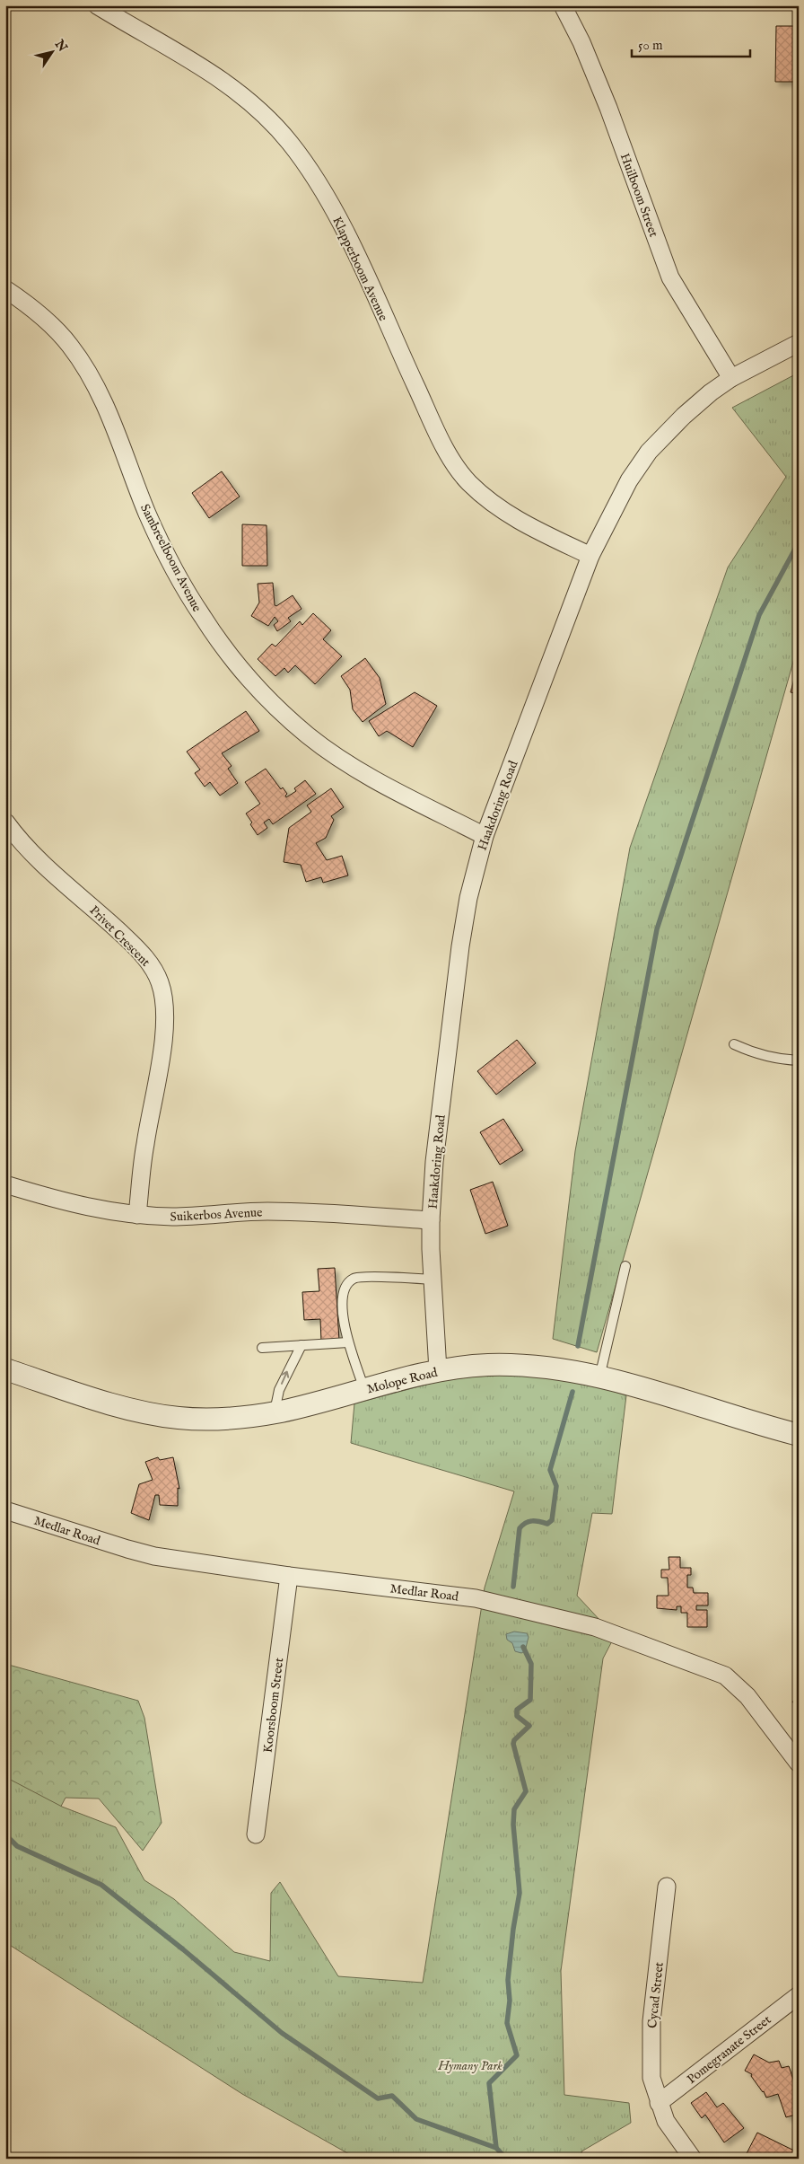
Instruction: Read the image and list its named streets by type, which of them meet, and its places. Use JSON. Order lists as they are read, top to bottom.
{
  "streets": {
    "street": [
      "Huilboom Street",
      "Klapperboom Avenue",
      "Sambreelboom Avenue",
      "Haakdoring Road",
      "Privet Crescent",
      "Suikerbos Avenue",
      "Molope Road",
      "Medlar Road",
      "Koorsboom Street",
      "Cycad Street",
      "Pomegranate Street"
    ]
  },
  "crossings": [
    ["Huilboom Street", "Haakdoring Road"],
    ["Klapperboom Avenue", "Haakdoring Road"],
    ["Sambreelboom Avenue", "Haakdoring Road"],
    ["Haakdoring Road", "Suikerbos Avenue"],
    ["Haakdoring Road", "Molope Road"],
    ["Privet Crescent", "Suikerbos Avenue"],
    ["Medlar Road", "Koorsboom Street"],
    ["Cycad Street", "Pomegranate Street"]
  ],
  "parks": ["Hymany Park"],
  "scale_bar": "50 m",
  "north": "top right"
}
